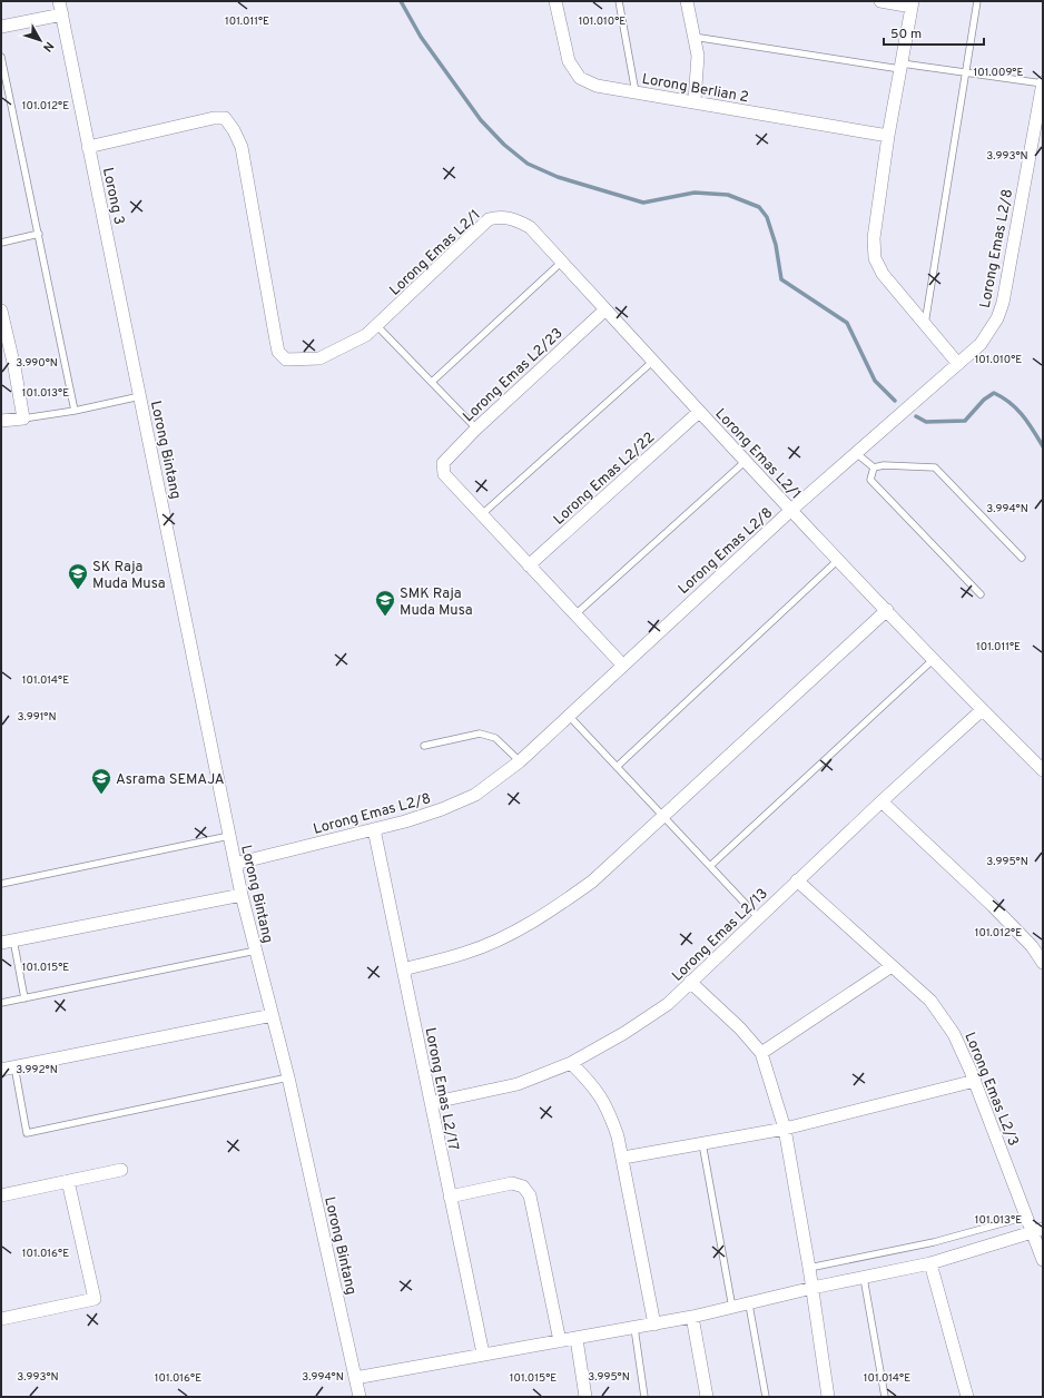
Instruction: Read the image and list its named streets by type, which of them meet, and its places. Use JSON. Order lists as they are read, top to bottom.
{
  "streets": {
    "street": [
      "Lorong Berlian 2",
      "Lorong 3",
      "Lorong Emas L2/8",
      "Lorong Emas L2/1",
      "Lorong Emas L2/23",
      "Lorong Bintang",
      "Lorong Emas L2/22",
      "Lorong Emas L2/13",
      "Lorong Emas L2/17",
      "Lorong Emas L2/3"
    ]
  },
  "crossings": [
    ["Lorong 3", "Lorong Emas L2/1"],
    ["Lorong 3", "Lorong Bintang"],
    ["Lorong Emas L2/8", "Lorong Emas L2/1"],
    ["Lorong Emas L2/8", "Lorong Bintang"],
    ["Lorong Emas L2/8", "Lorong Emas L2/17"],
    ["Lorong Emas L2/1", "Lorong Emas L2/23"],
    ["Lorong Emas L2/1", "Lorong Emas L2/22"],
    ["Lorong Emas L2/1", "Lorong Emas L2/13"],
    ["Lorong Emas L2/13", "Lorong Emas L2/17"],
    ["Lorong Emas L2/13", "Lorong Emas L2/3"]
  ],
  "places": {
    "school or university": ["SK Raja Muda Musa", "SMK Raja Muda Musa", "Asrama SEMAJA"]
  },
  "scale_bar": "50 m",
  "north": "bottom right",
  "coordinates": [
    "101.011°E",
    "101.010°E",
    "101.009°E",
    "101.012°E",
    "3.993°N",
    "3.990°N",
    "101.013°E",
    "3.994°N",
    "101.014°E",
    "3.991°N",
    "3.995°N",
    "101.015°E",
    "3.992°N",
    "101.016°E"
  ]
}
